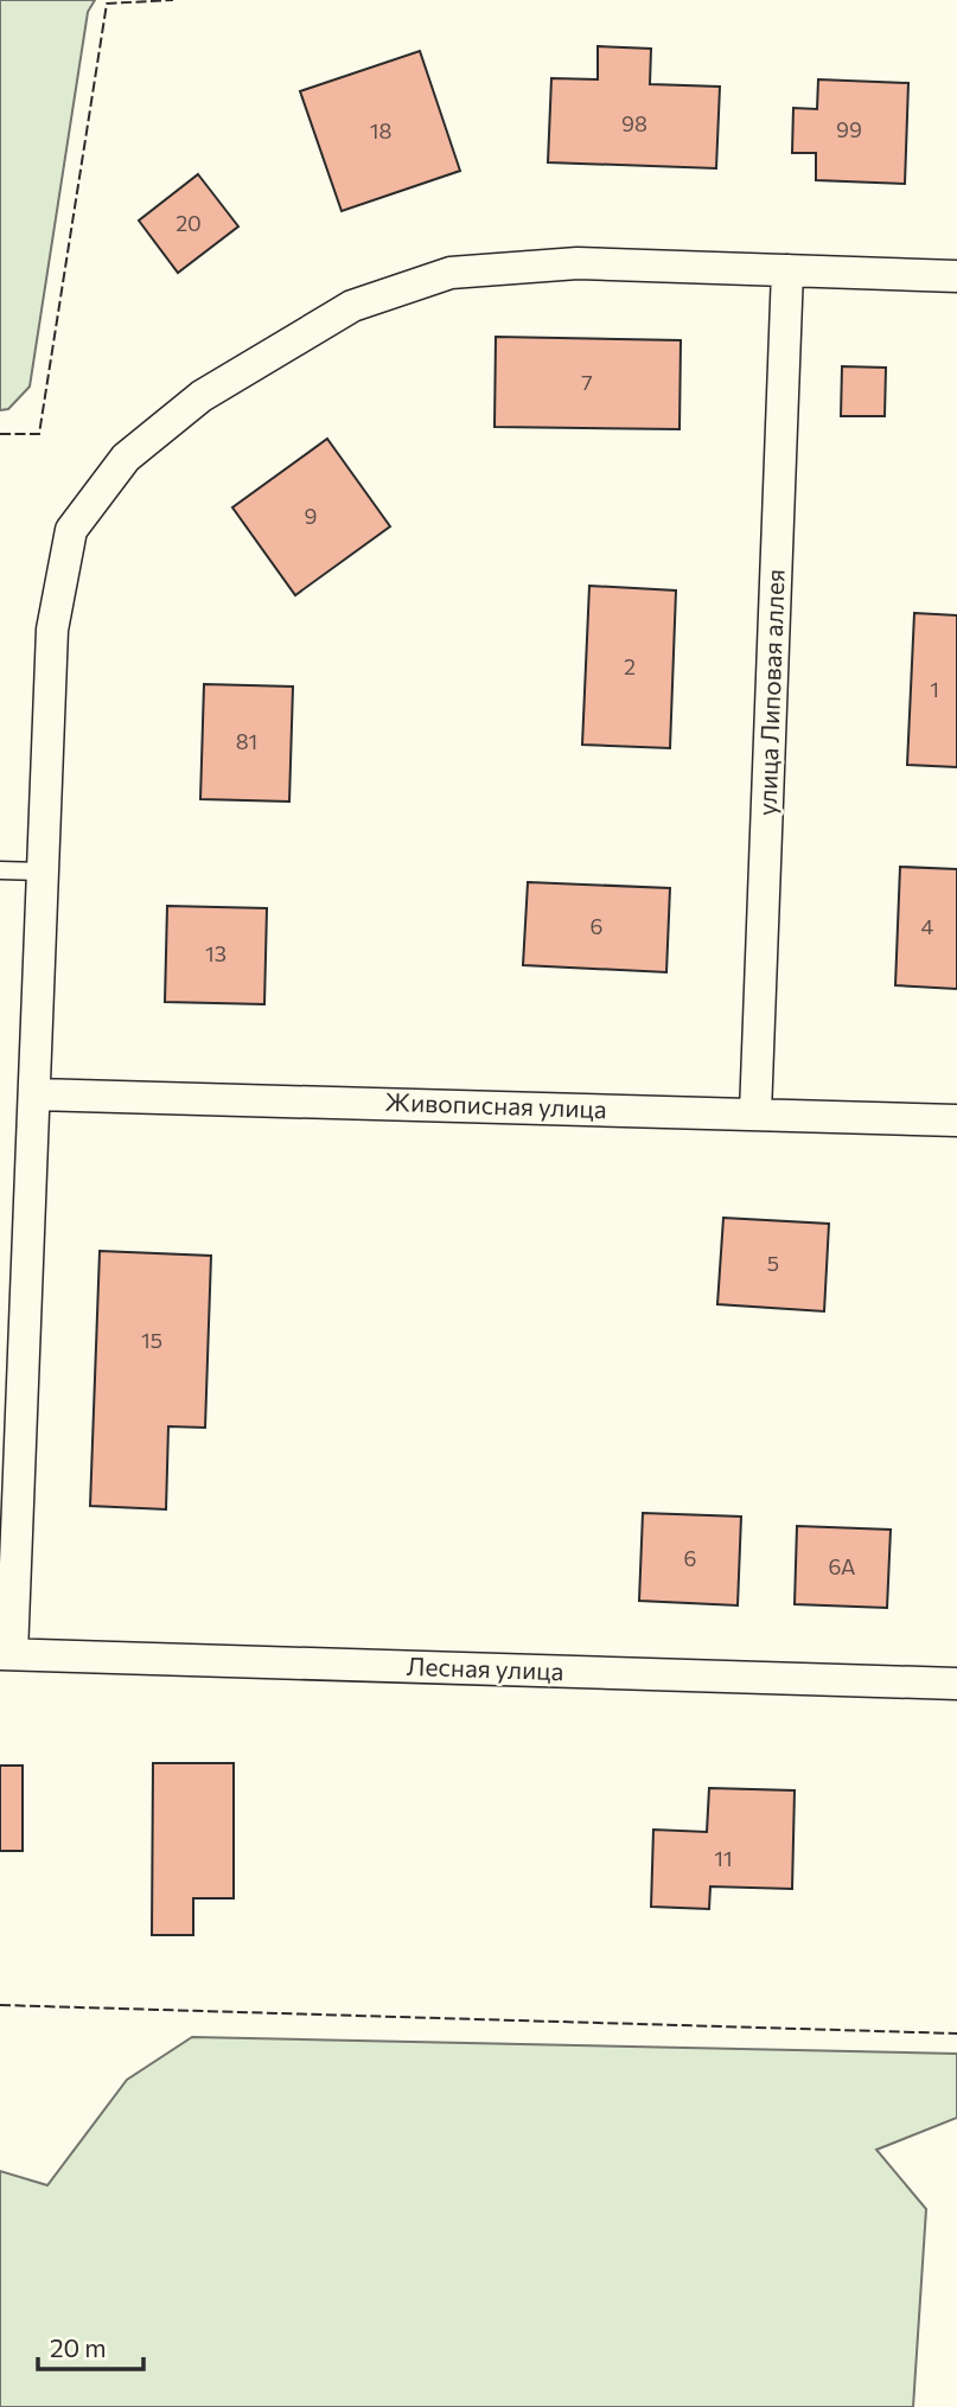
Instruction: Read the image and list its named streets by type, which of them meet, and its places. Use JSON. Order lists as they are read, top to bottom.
{
  "streets": {
    "street": ["улица Липовая аллея", "Живописная улица", "Лесная улица"]
  },
  "crossings": [
    ["улица Липовая аллея", "Живописная улица"]
  ],
  "house_numbers": [
    "98",
    "99",
    "18",
    "20",
    "7",
    "9",
    "2",
    "1",
    "81",
    "6",
    "4",
    "13",
    "5",
    "15",
    "6",
    "6А",
    "11"
  ],
  "scale_bar": "20 m"
}
